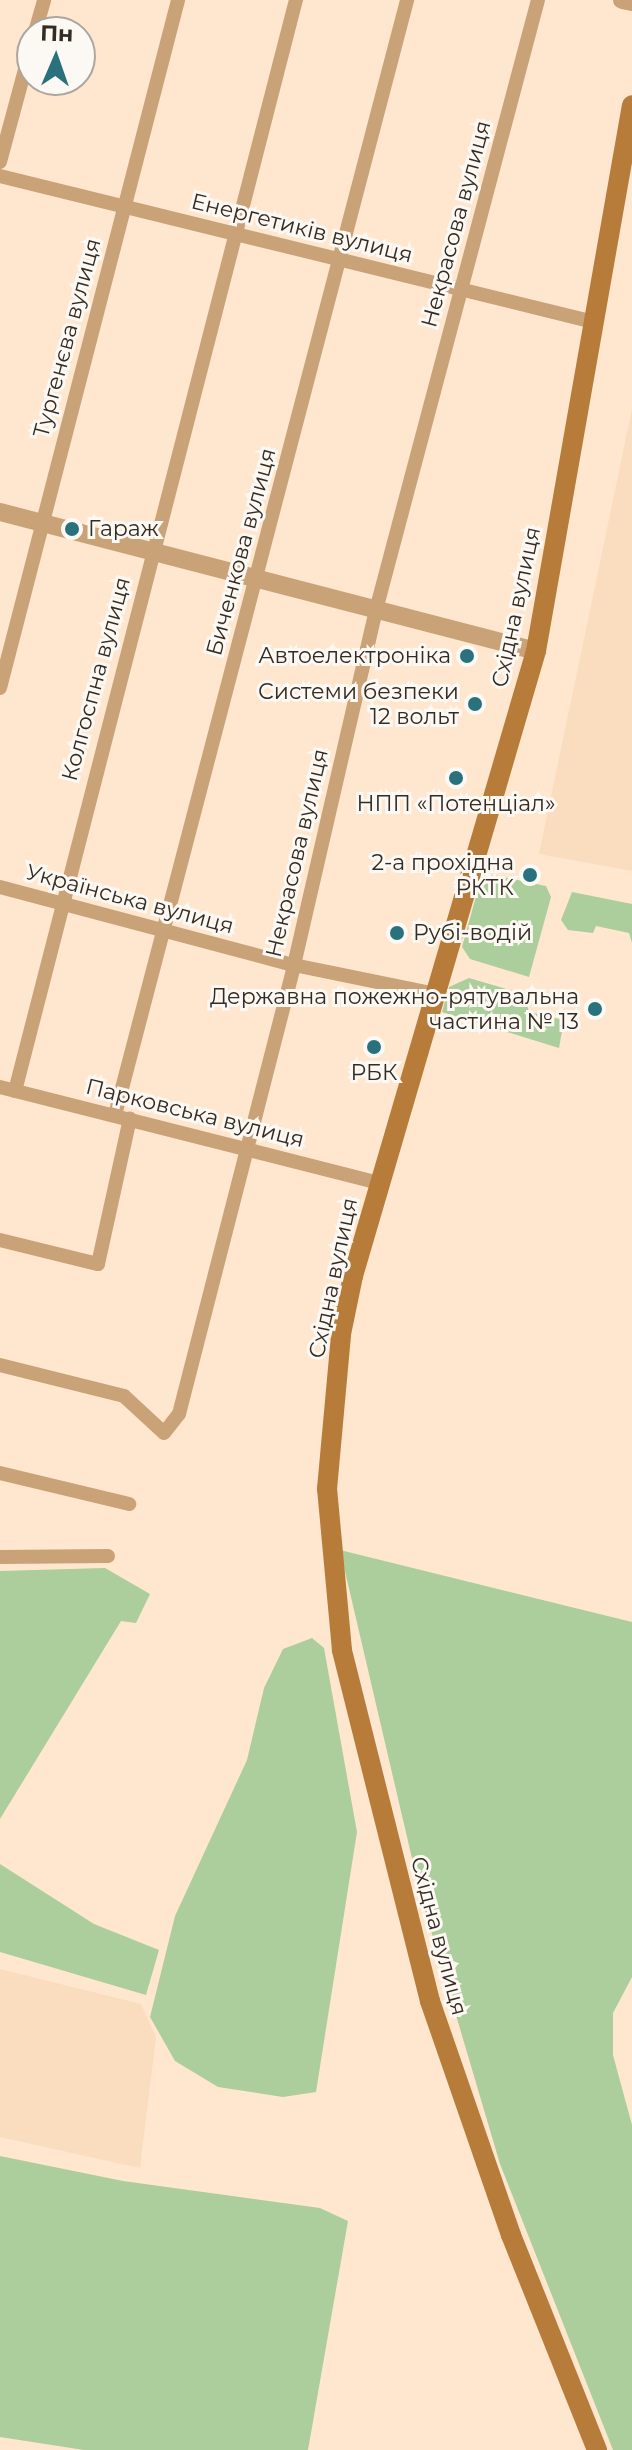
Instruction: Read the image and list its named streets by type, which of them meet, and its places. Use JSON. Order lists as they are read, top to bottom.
{
  "streets": {
    "main road": ["Східна вулиця"],
    "street": [
      "Некрасова вулиця",
      "Енергетиків вулиця",
      "Тургенєва вулиця",
      "Биченкова вулиця",
      "Колгоспна вулиця",
      "Українська вулиця",
      "Парковська вулиця"
    ]
  },
  "crossings": [
    ["Некрасова вулиця", "Енергетиків вулиця"],
    ["Некрасова вулиця", "Українська вулиця"],
    ["Некрасова вулиця", "Парковська вулиця"],
    ["Енергетиків вулиця", "Тургенєва вулиця"],
    ["Енергетиків вулиця", "Биченкова вулиця"],
    ["Енергетиків вулиця", "Східна вулиця"],
    ["Енергетиків вулиця", "Колгоспна вулиця"],
    ["Биченкова вулиця", "Українська вулиця"],
    ["Биченкова вулиця", "Парковська вулиця"],
    ["Східна вулиця", "Українська вулиця"],
    ["Східна вулиця", "Парковська вулиця"],
    ["Колгоспна вулиця", "Українська вулиця"],
    ["Колгоспна вулиця", "Парковська вулиця"]
  ],
  "places": [
    "Гараж",
    "Автоелектроніка",
    "Системи безпеки 12 вольт",
    "НПП «Потенціал»",
    "2-а прохідна РКТК",
    "Рубі-водій",
    "Державна пожежно-рятувальна частина № 13",
    "РБК"
  ],
  "north": "top"
}
